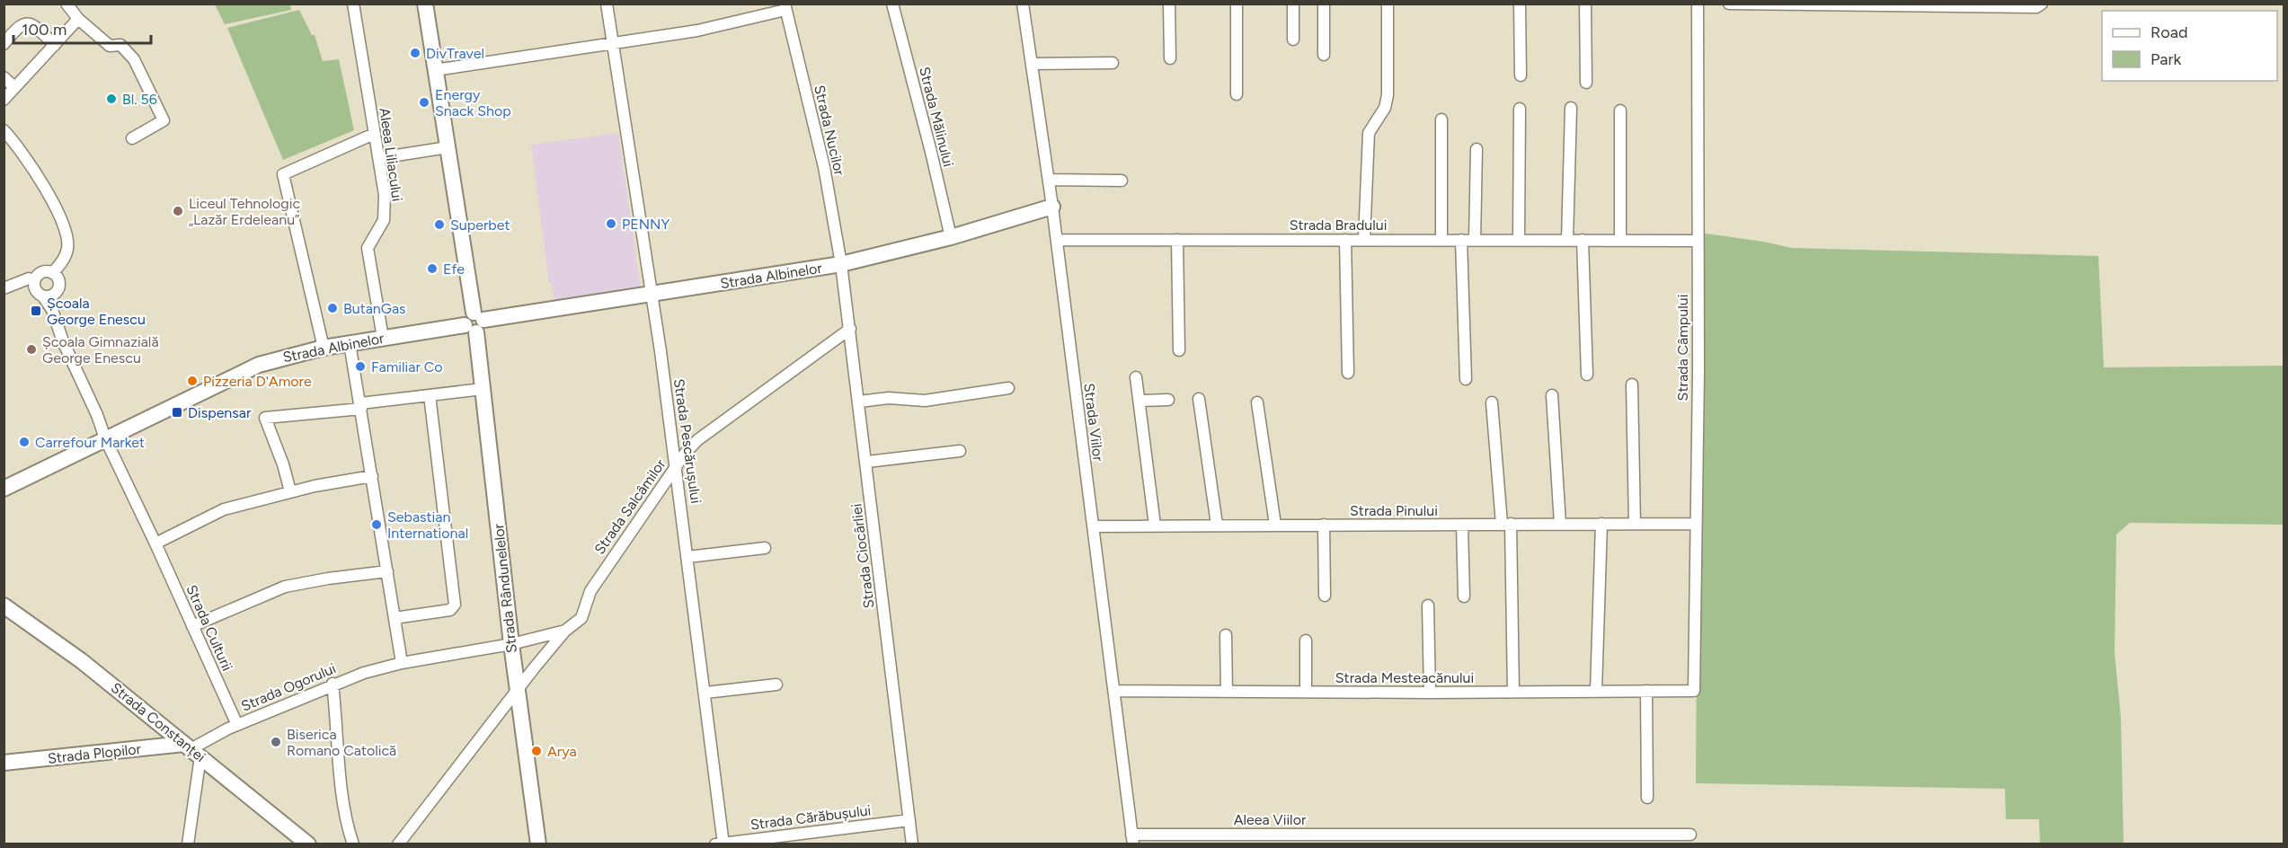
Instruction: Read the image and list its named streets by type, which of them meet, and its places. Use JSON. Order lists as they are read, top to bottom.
{
  "streets": {
    "street": [
      "Strada Mălinului",
      "Strada Nucilor",
      "Aleea Liliacului",
      "Strada Bradului",
      "Strada Albinelor",
      "Strada Câmpului",
      "Strada Viilor",
      "Strada Pescărușului",
      "Strada Salcâmilor",
      "Strada Pinului",
      "Strada Ciocârliei",
      "Strada Rândunelelor",
      "Strada Culturii",
      "Strada Mesteacănului",
      "Strada Ogorului",
      "Strada Constanței",
      "Strada Plopilor",
      "Strada Cărăbușului",
      "Aleea Viilor"
    ]
  },
  "crossings": [
    ["Strada Mălinului", "Strada Albinelor"],
    ["Strada Nucilor", "Strada Albinelor"],
    ["Strada Nucilor", "Strada Ciocârliei"],
    ["Aleea Liliacului", "Strada Albinelor"],
    ["Strada Bradului", "Strada Câmpului"],
    ["Strada Bradului", "Strada Viilor"],
    ["Strada Albinelor", "Strada Viilor"],
    ["Strada Albinelor", "Strada Pescărușului"],
    ["Strada Albinelor", "Strada Ciocârliei"],
    ["Strada Albinelor", "Strada Rândunelelor"],
    ["Strada Albinelor", "Strada Culturii"],
    ["Strada Câmpului", "Strada Pinului"],
    ["Strada Câmpului", "Strada Mesteacănului"],
    ["Strada Viilor", "Strada Pinului"],
    ["Strada Viilor", "Strada Mesteacănului"],
    ["Strada Viilor", "Aleea Viilor"],
    ["Strada Pescărușului", "Strada Salcâmilor"],
    ["Strada Pescărușului", "Strada Cărăbușului"],
    ["Strada Salcâmilor", "Strada Ciocârliei"],
    ["Strada Salcâmilor", "Strada Ogorului"],
    ["Strada Ciocârliei", "Strada Cărăbușului"],
    ["Strada Rândunelelor", "Strada Ogorului"],
    ["Strada Culturii", "Strada Ogorului"],
    ["Strada Ogorului", "Strada Constanței"],
    ["Strada Ogorului", "Strada Plopilor"],
    ["Strada Constanței", "Strada Plopilor"]
  ],
  "places": {
    "other": [
      "DivTravel",
      "Bl. 56",
      "Energy Snack Shop",
      "Liceul Tehnologic „Lazăr Erdeleanu”",
      "PENNY",
      "Superbet",
      "Efe",
      "ButanGas",
      "Școala Gimnazială George Enescu",
      "Familiar Co",
      "Pizzeria D'Amore",
      "Carrefour Market",
      "Sebastian International",
      "Biserica Romano Catolică",
      "Arya"
    ],
    "transit": ["Școala George Enescu", "Dispensar"]
  },
  "legend": ["Road", "Park"],
  "scale_bar": "100 m"
}
